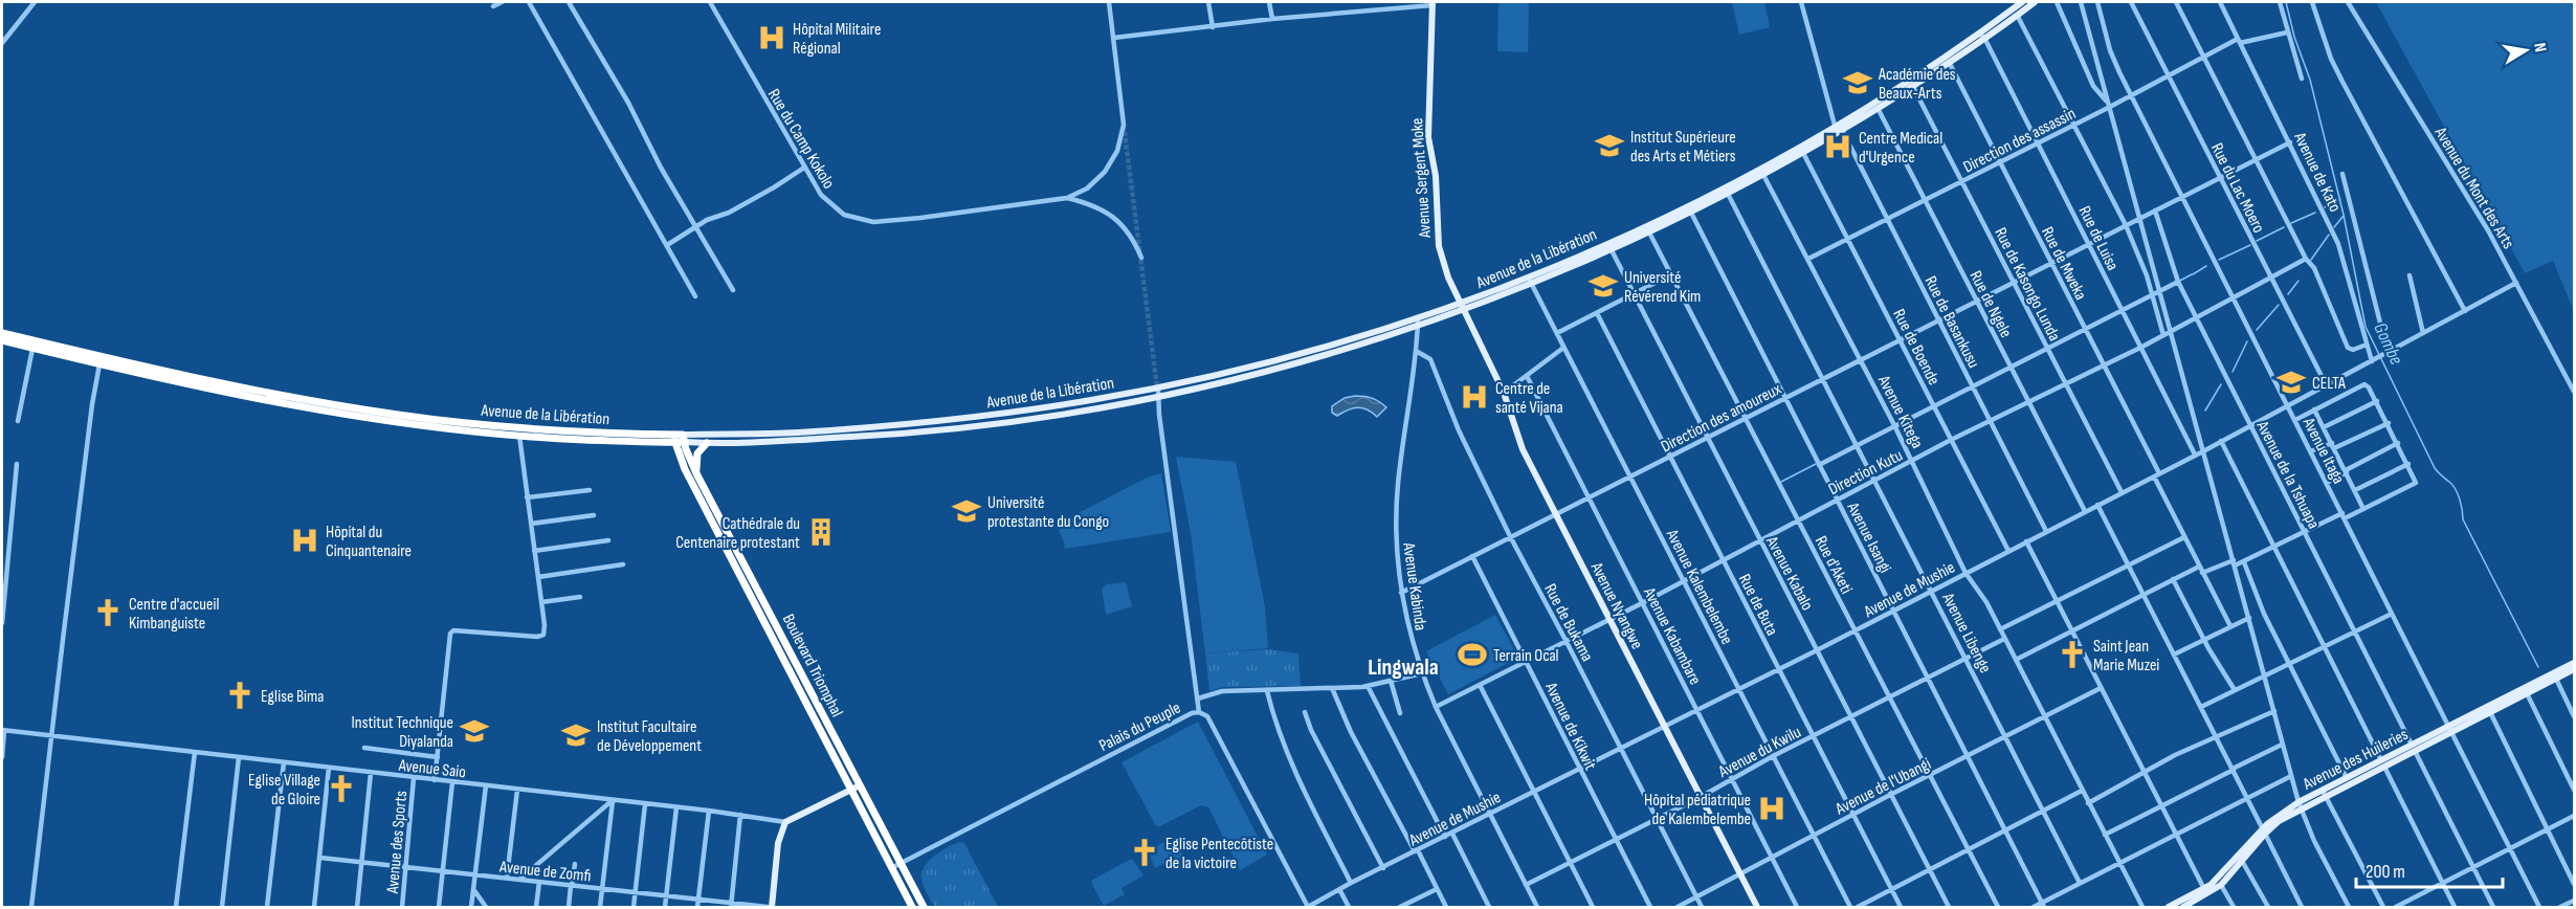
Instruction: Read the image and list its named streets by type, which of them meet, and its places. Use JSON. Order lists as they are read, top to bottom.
{
  "streets": {
    "highway": ["Avenue de la Libération", "Boulevard Triomphal"],
    "main road": ["Avenue Sergent Moke", "Avenue Nyangwe", "Avenue des Huileries"],
    "street": [
      "Rue du Camp Kokolo",
      "Direction des assassin",
      "Avenue de Kato",
      "Rue du Lac Moero",
      "Avenue du Mont des Arts",
      "Rue de Luisa",
      "Rue de Mweka",
      "Rue de Kasongo Lunda",
      "Rue de Ngele",
      "Rue de Basankusu",
      "Rue de Boende",
      "Avenue Kitega",
      "Direction des amoureux",
      "Avenue Itaga",
      "Direction Kutu",
      "Avenue de la Tshuapa",
      "Avenue Isangi",
      "Rue d'Aketi",
      "Avenue Kabalo",
      "Avenue Kabinda",
      "Avenue Kalembelembe",
      "Avenue de Mushie",
      "Rue de Buta",
      "Rue de Bukama",
      "Avenue Libenge",
      "Avenue Kabambare",
      "Palais du Peuple",
      "Avenue de Kikwit",
      "Avenue du Kwilu",
      "Avenue Saio",
      "Avenue de l'Ubangi",
      "Avenue des Sports",
      "Avenue de Zomfi"
    ]
  },
  "crossings": [
    ["Direction des assassin", "Avenue de Kato"],
    ["Direction des assassin", "Rue du Lac Moero"],
    ["Direction des assassin", "Rue de Luisa"],
    ["Direction des assassin", "Rue de Mweka"],
    ["Direction des assassin", "Rue de Kasongo Lunda"],
    ["Direction des assassin", "Rue de Ngele"],
    ["Direction des assassin", "Rue de Basankusu"],
    ["Direction des assassin", "Rue de Boende"],
    ["Direction des assassin", "Avenue Kitega"],
    ["Direction des assassin", "Avenue Itaga"],
    ["Avenue de Kato", "Direction des amoureux"],
    ["Avenue de Kato", "Avenue de Mushie"],
    ["Avenue Sergent Moke", "Avenue de la Libération"],
    ["Avenue Sergent Moke", "Avenue Nyangwe"],
    ["Rue du Lac Moero", "Direction des amoureux"],
    ["Rue du Lac Moero", "Direction Kutu"],
    ["Rue du Lac Moero", "Avenue de Mushie"],
    ["Avenue du Mont des Arts", "Avenue de Mushie"],
    ["Rue de Luisa", "Avenue de la Libération"],
    ["Rue de Luisa", "Direction des amoureux"],
    ["Rue de Luisa", "Direction Kutu"],
    ["Rue de Luisa", "Avenue de Mushie"],
    ["Avenue de la Libération", "Rue de Mweka"],
    ["Avenue de la Libération", "Rue de Kasongo Lunda"],
    ["Avenue de la Libération", "Rue de Ngele"],
    ["Avenue de la Libération", "Rue de Basankusu"],
    ["Avenue de la Libération", "Rue de Boende"],
    ["Avenue de la Libération", "Avenue Kitega"],
    ["Avenue de la Libération", "Avenue Isangi"],
    ["Avenue de la Libération", "Rue d'Aketi"],
    ["Avenue de la Libération", "Avenue Kabalo"],
    ["Avenue de la Libération", "Avenue Kabinda"],
    ["Avenue de la Libération", "Avenue Kalembelembe"],
    ["Avenue de la Libération", "Avenue Nyangwe"],
    ["Avenue de la Libération", "Avenue Libenge"],
    ["Avenue de la Libération", "Boulevard Triomphal"],
    ["Rue de Mweka", "Direction des amoureux"],
    ["Rue de Mweka", "Direction Kutu"],
    ["Rue de Mweka", "Avenue de Mushie"],
    ["Rue de Kasongo Lunda", "Direction des amoureux"],
    ["Rue de Kasongo Lunda", "Direction Kutu"],
    ["Rue de Kasongo Lunda", "Avenue de Mushie"],
    ["Rue de Ngele", "Direction des amoureux"],
    ["Rue de Ngele", "Direction Kutu"],
    ["Rue de Ngele", "Avenue de Mushie"],
    ["Rue de Basankusu", "Direction des amoureux"],
    ["Rue de Basankusu", "Direction Kutu"],
    ["Rue de Basankusu", "Avenue de Mushie"],
    ["Rue de Boende", "Direction des amoureux"],
    ["Rue de Boende", "Direction Kutu"],
    ["Rue de Boende", "Avenue de Mushie"],
    ["Avenue Kitega", "Direction des amoureux"],
    ["Avenue Kitega", "Direction Kutu"],
    ["Avenue Kitega", "Avenue de Mushie"],
    ["Avenue Kitega", "Avenue du Kwilu"],
    ["Avenue Kitega", "Avenue de l'Ubangi"],
    ["Direction des amoureux", "Avenue Itaga"],
    ["Direction des amoureux", "Avenue de la Tshuapa"],
    ["Direction des amoureux", "Avenue Isangi"],
    ["Direction des amoureux", "Rue d'Aketi"],
    ["Direction des amoureux", "Avenue Kabalo"],
    ["Direction des amoureux", "Avenue Kabinda"],
    ["Direction des amoureux", "Avenue Kalembelembe"],
    ["Direction des amoureux", "Rue de Buta"],
    ["Direction des amoureux", "Avenue Nyangwe"],
    ["Direction des amoureux", "Rue de Bukama"],
    ["Direction des amoureux", "Avenue Libenge"],
    ["Direction des amoureux", "Avenue Kabambare"],
    ["Direction des amoureux", "Avenue de Kikwit"],
    ["Avenue Itaga", "Direction Kutu"],
    ["Avenue Itaga", "Avenue de Mushie"],
    ["Avenue Itaga", "Avenue des Huileries"],
    ["Direction Kutu", "Avenue de la Tshuapa"],
    ["Direction Kutu", "Avenue Isangi"],
    ["Direction Kutu", "Rue d'Aketi"],
    ["Direction Kutu", "Avenue Kabalo"],
    ["Direction Kutu", "Avenue Kabinda"],
    ["Direction Kutu", "Avenue Kalembelembe"],
    ["Direction Kutu", "Rue de Buta"],
    ["Direction Kutu", "Avenue Nyangwe"],
    ["Direction Kutu", "Rue de Bukama"],
    ["Direction Kutu", "Avenue Libenge"],
    ["Direction Kutu", "Avenue Kabambare"],
    ["Direction Kutu", "Avenue de Kikwit"],
    ["Avenue de la Tshuapa", "Avenue de Mushie"],
    ["Avenue de la Tshuapa", "Avenue des Huileries"],
    ["Avenue Isangi", "Avenue de Mushie"],
    ["Avenue Isangi", "Avenue du Kwilu"],
    ["Avenue Isangi", "Avenue de l'Ubangi"],
    ["Rue d'Aketi", "Avenue de Mushie"],
    ["Rue d'Aketi", "Avenue du Kwilu"],
    ["Rue d'Aketi", "Avenue de l'Ubangi"],
    ["Avenue Kabalo", "Avenue de Mushie"],
    ["Avenue Kabalo", "Avenue du Kwilu"],
    ["Avenue Kabalo", "Avenue de l'Ubangi"],
    ["Avenue Kabinda", "Avenue de Mushie"],
    ["Avenue Kabinda", "Rue de Bukama"],
    ["Avenue Kabinda", "Avenue du Kwilu"],
    ["Avenue Kalembelembe", "Avenue de Mushie"],
    ["Avenue Kalembelembe", "Avenue du Kwilu"],
    ["Avenue Kalembelembe", "Avenue de l'Ubangi"],
    ["Avenue de Mushie", "Rue de Buta"],
    ["Avenue de Mushie", "Avenue Nyangwe"],
    ["Avenue de Mushie", "Rue de Bukama"],
    ["Avenue de Mushie", "Avenue Libenge"],
    ["Avenue de Mushie", "Avenue Kabambare"],
    ["Avenue de Mushie", "Palais du Peuple"],
    ["Avenue de Mushie", "Avenue de Kikwit"],
    ["Rue de Buta", "Avenue du Kwilu"],
    ["Rue de Buta", "Avenue de l'Ubangi"],
    ["Avenue Nyangwe", "Avenue du Kwilu"],
    ["Avenue Nyangwe", "Avenue de l'Ubangi"],
    ["Rue de Bukama", "Avenue du Kwilu"],
    ["Rue de Bukama", "Avenue de l'Ubangi"],
    ["Avenue Libenge", "Avenue du Kwilu"],
    ["Avenue Libenge", "Avenue de l'Ubangi"],
    ["Avenue Kabambare", "Avenue du Kwilu"],
    ["Avenue Kabambare", "Avenue de l'Ubangi"],
    ["Boulevard Triomphal", "Palais du Peuple"],
    ["Avenue de Kikwit", "Avenue du Kwilu"],
    ["Avenue Saio", "Avenue des Sports"],
    ["Avenue des Sports", "Avenue de Zomfi"]
  ],
  "districts": ["Lingwala"],
  "water": ["Gombe"],
  "places": {
    "hospital": [
      "Hôpital Militaire Régional",
      "Centre Medical d'Urgence",
      "Centre de santé Vijana",
      "Hôpital du Cinquantenaire",
      "Hôpital pédiatrique de Kalembelembe"
    ],
    "school or university": [
      "Académie des Beaux-Arts",
      "Institut Supérieure des Arts et Métiers",
      "Université Révérend Kim",
      "CELTA",
      "Université protestante du Congo",
      "Institut Technique Diyalanda",
      "Institut Facultaire de Développement"
    ],
    "building": ["Cathédrale du Centenaire protestant"],
    "church": [
      "Centre d'accueil Kimbanguiste",
      "Saint Jean Marie Muzei",
      "Eglise Bima",
      "Eglise Village de Gloire",
      "Eglise Pentecôtiste de la victoire"
    ],
    "sports": ["Terrain Ocal"]
  },
  "scale_bar": "200 m",
  "north": "right"
}
